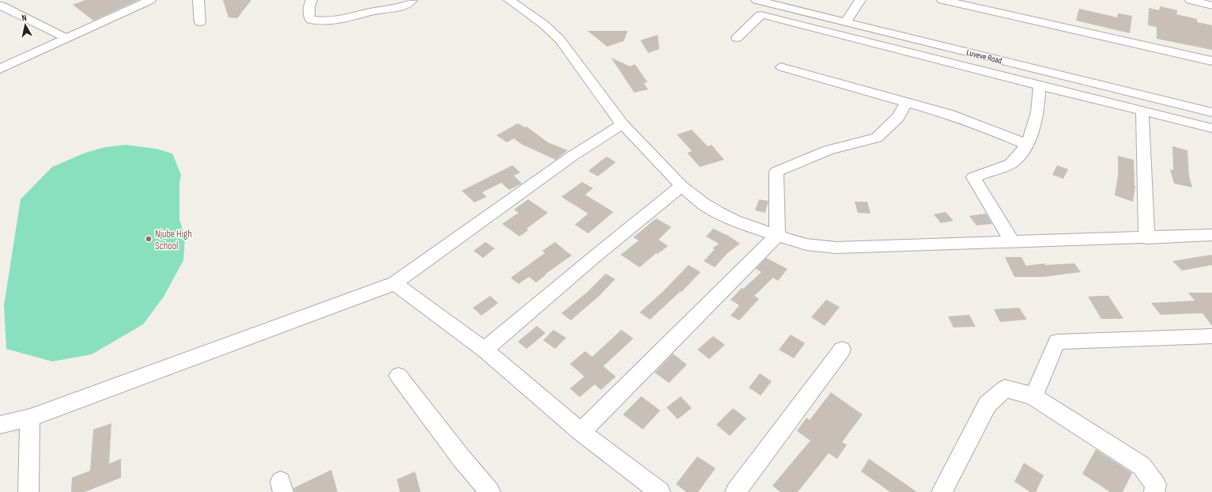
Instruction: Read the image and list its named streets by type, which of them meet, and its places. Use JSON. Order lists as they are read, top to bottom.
{
  "streets": {
    "street": ["Luveve Road"]
  },
  "places": ["Njube High School"],
  "north": "top"
}
